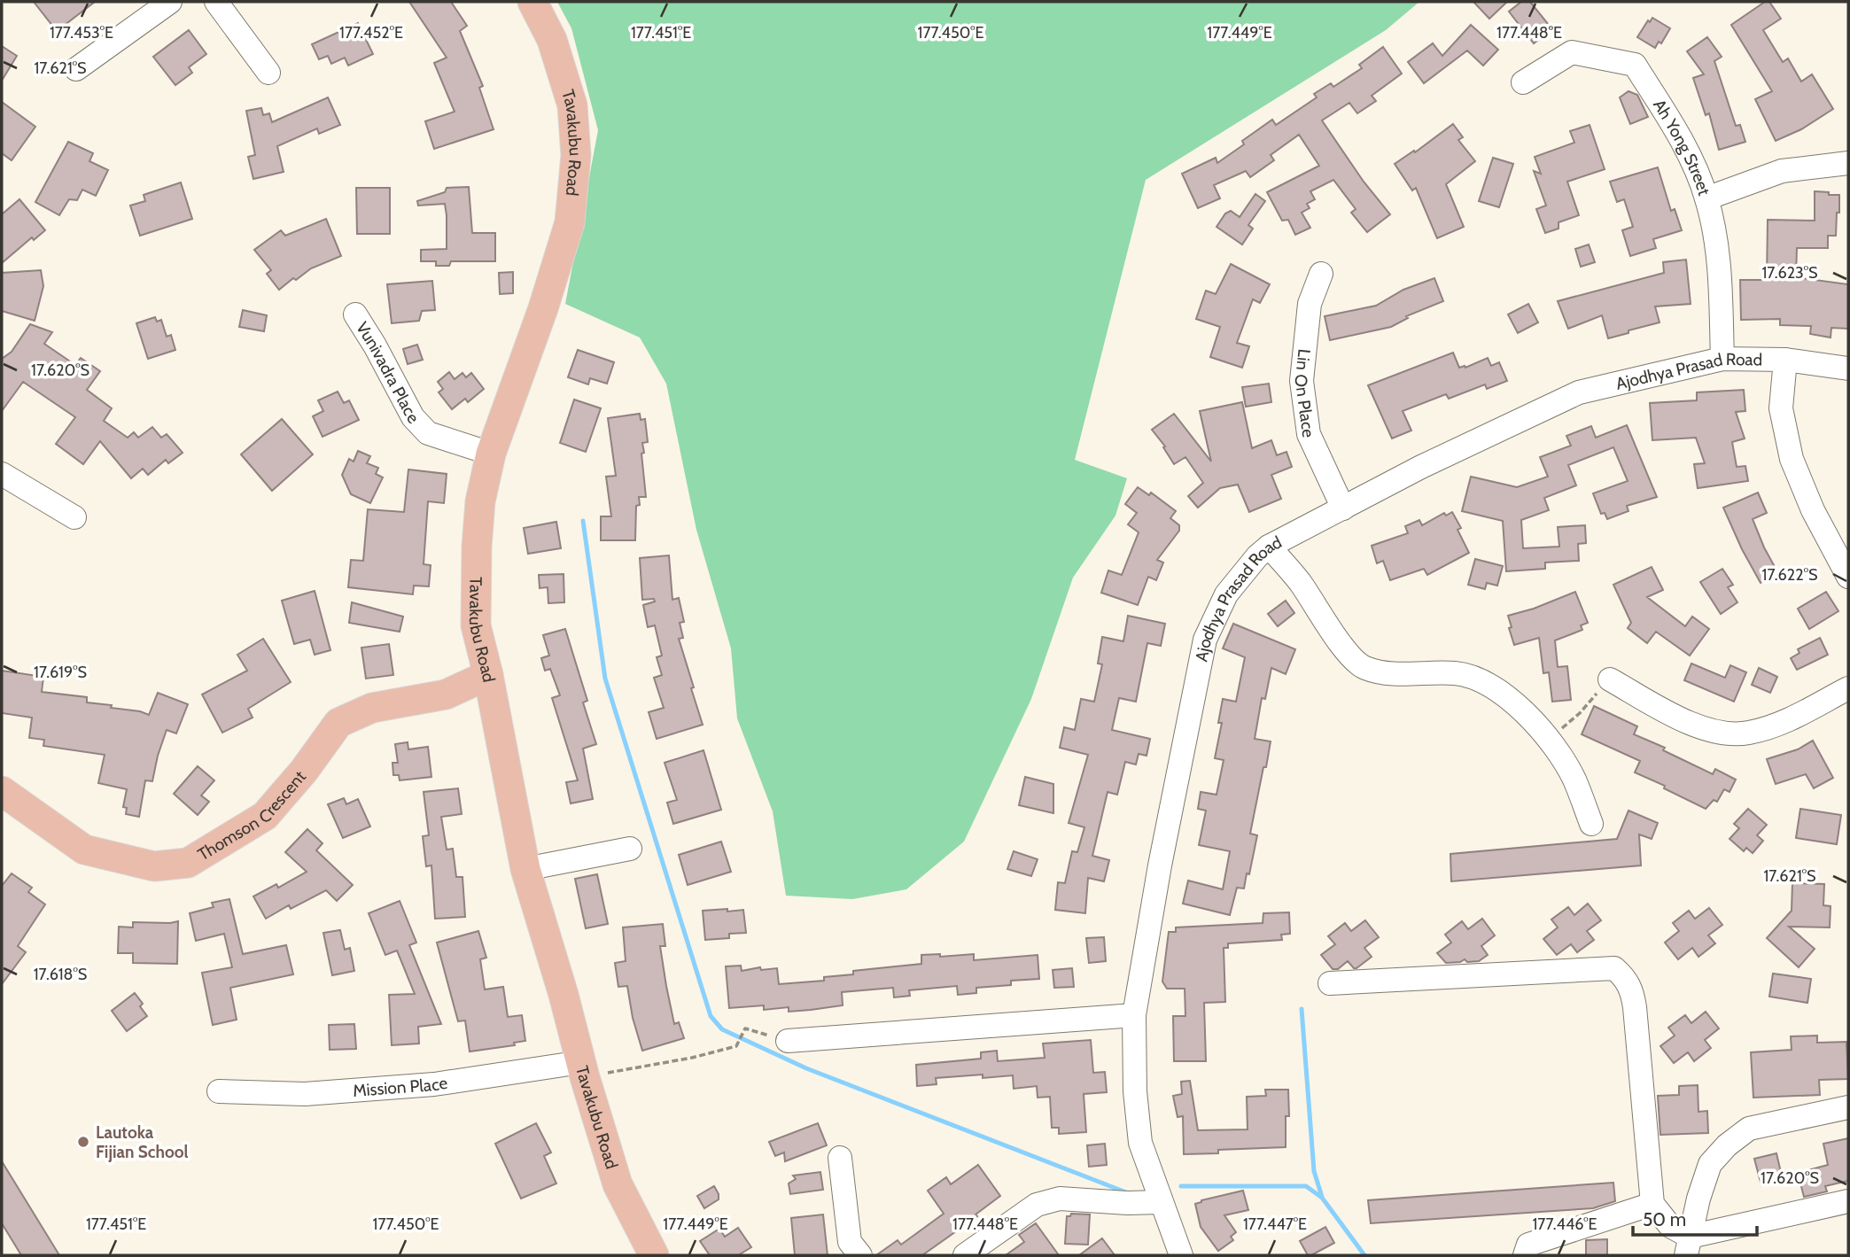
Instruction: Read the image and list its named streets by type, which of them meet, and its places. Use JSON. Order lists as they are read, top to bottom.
{
  "streets": {
    "main road": ["Tavakubu Road", "Thomson Crescent"],
    "street": [
      "Ah Yong Street",
      "Vunivadra Place",
      "Ajodhya Prasad Road",
      "Lin On Place",
      "Mission Place"
    ]
  },
  "crossings": [
    ["Tavakubu Road", "Vunivadra Place"],
    ["Tavakubu Road", "Thomson Crescent"],
    ["Tavakubu Road", "Mission Place"],
    ["Ah Yong Street", "Ajodhya Prasad Road"],
    ["Ajodhya Prasad Road", "Lin On Place"]
  ],
  "places": ["Lautoka Fijian School"],
  "scale_bar": "50 m",
  "coordinates": [
    "177.453°E",
    "177.451°E",
    "177.450°E",
    "177.449°E",
    "177.448°E",
    "177.452°E",
    "17.621°S",
    "17.623°S",
    "17.620°S",
    "17.622°S",
    "17.619°S",
    "17.618°S",
    "177.447°E",
    "177.446°E"
  ]
}
